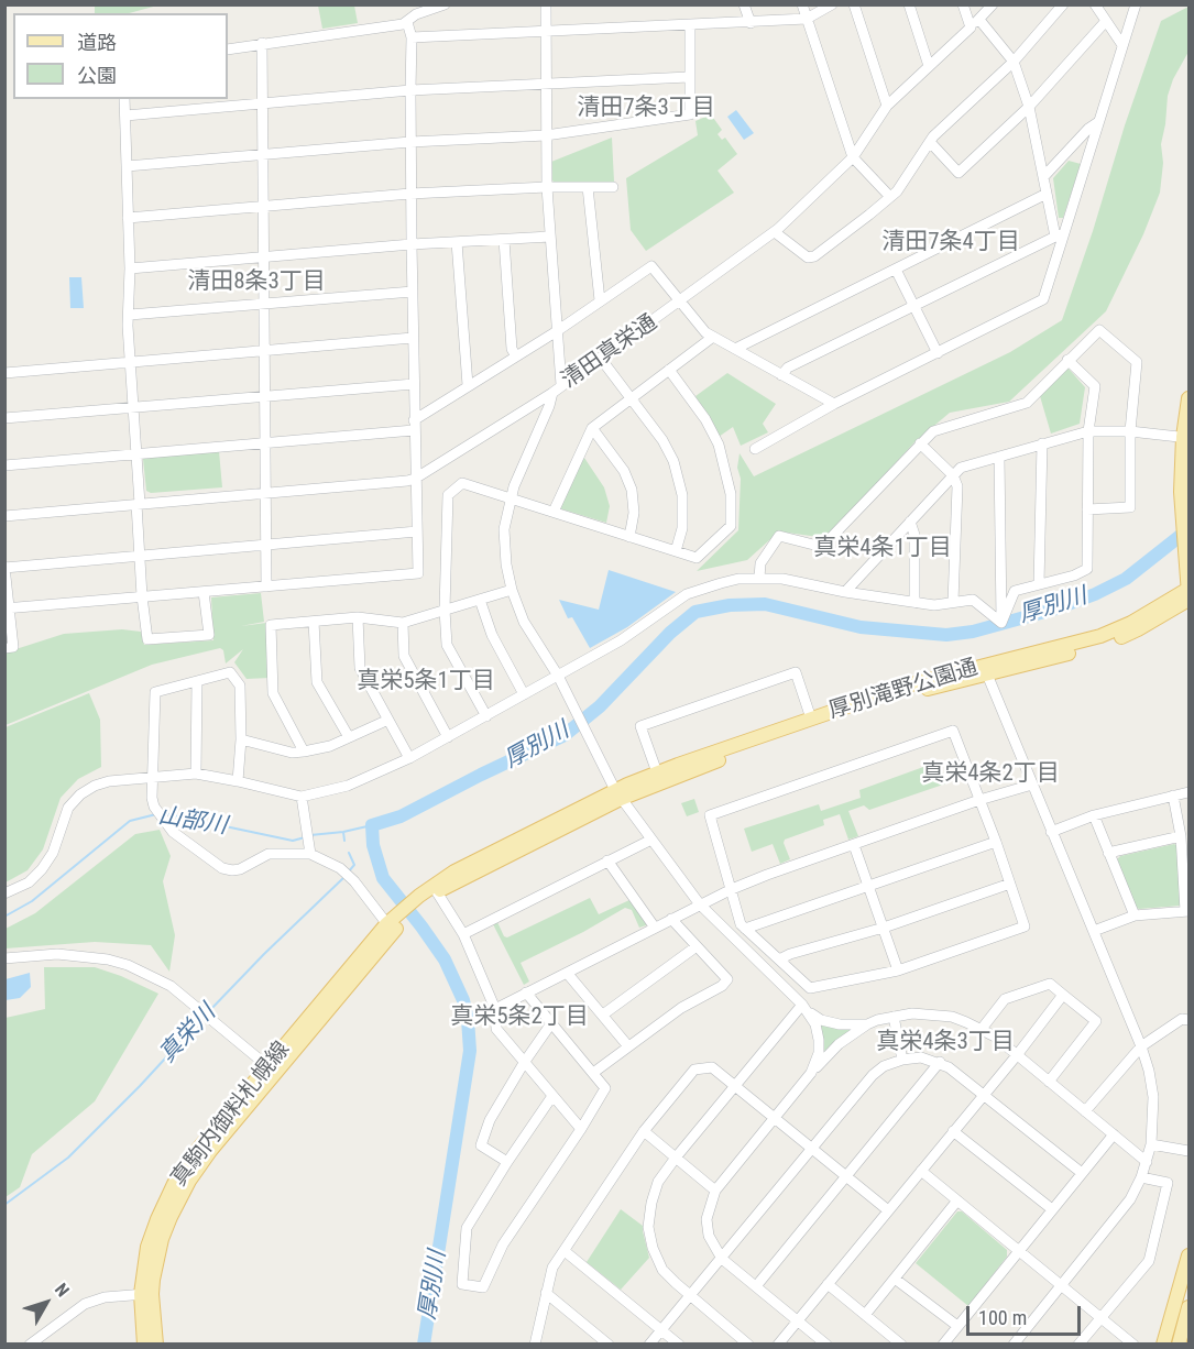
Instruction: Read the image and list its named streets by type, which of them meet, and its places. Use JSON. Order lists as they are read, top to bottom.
{
  "streets": {
    "main road": ["厚別滝野公園通", "真駒内御料札幌線"],
    "street": ["清田真栄通"]
  },
  "crossings": [
    ["清田真栄通", "厚別滝野公園通"],
    ["清田真栄通", "真駒内御料札幌線"],
    ["厚別滝野公園通", "真駒内御料札幌線"]
  ],
  "districts": [
    "清田7条3丁目",
    "清田7条4丁目",
    "清田8条3丁目",
    "真栄4条1丁目",
    "真栄5条1丁目",
    "真栄4条2丁目",
    "真栄5条2丁目",
    "真栄4条3丁目"
  ],
  "water": ["厚別川", "山部川", "真栄川"],
  "legend": ["道路", "公園"],
  "scale_bar": "100 m",
  "north": "top right"
}
